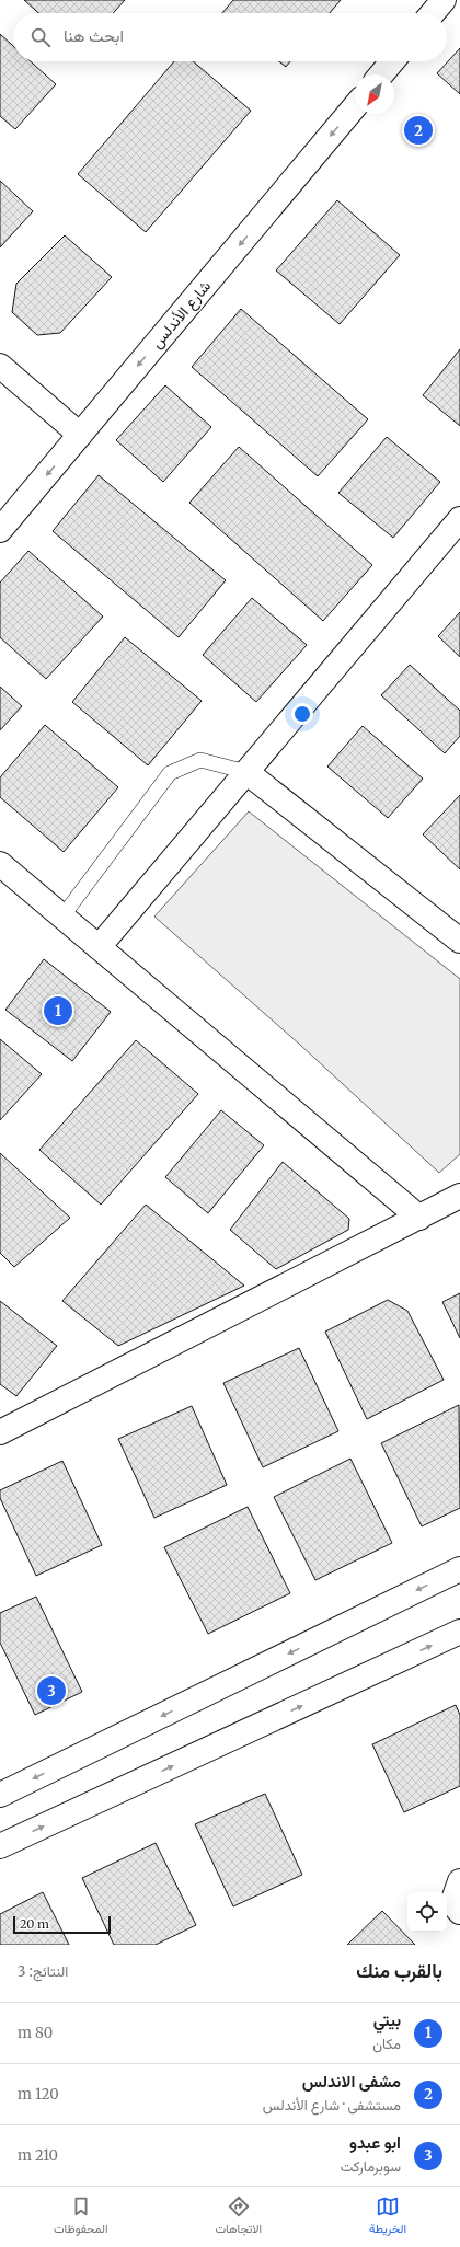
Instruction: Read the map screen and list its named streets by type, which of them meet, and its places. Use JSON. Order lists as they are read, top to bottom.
{
  "streets": {
    "street": ["شارع الأندلس"]
  },
  "one_way": ["شارع الأندلس"],
  "scale_bar": "20 m",
  "north": "bottom left",
  "page": {
    "search": "ابحث هنا",
    "pins": ["2", "1", "3"],
    "scale": "20 m",
    "heading": ["بالقرب منك", "النتائج: 3"],
    "list": [
      {
        "mark": "1",
        "name": "بيتي",
        "note": "مكان",
        "value": "80 m"
      },
      {
        "mark": "2",
        "name": "مشفى الاندلس",
        "note": "مستشفى · شارع الأندلس",
        "value": "120 m"
      },
      {
        "mark": "3",
        "name": "ابو عبدو",
        "note": "سوبرماركت",
        "value": "210 m"
      }
    ],
    "nav": ["الخريطة", "الاتجاهات", "المحفوظات"]
  }
}
